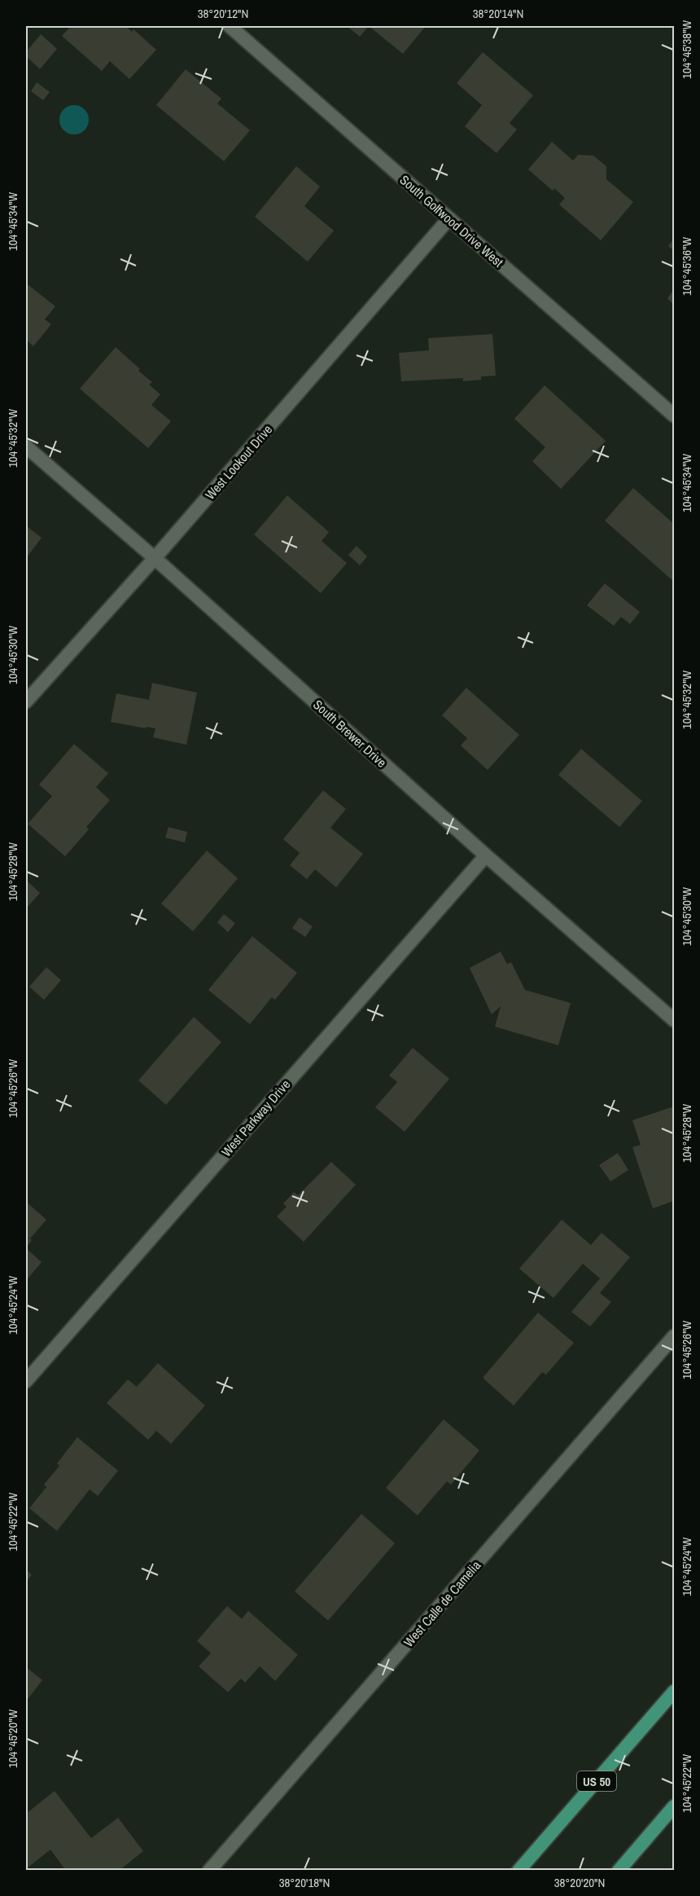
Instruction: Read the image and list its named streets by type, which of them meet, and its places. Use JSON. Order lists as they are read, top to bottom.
{
  "streets": {
    "highway": ["US 50"],
    "street": [
      "South Golfwood Drive West",
      "West Lookout Drive",
      "South Brewer Drive",
      "West Parkway Drive",
      "West Calle de Camelia"
    ]
  },
  "crossings": [
    ["South Golfwood Drive West", "West Lookout Drive"],
    ["West Lookout Drive", "South Brewer Drive"],
    ["South Brewer Drive", "West Parkway Drive"]
  ],
  "coordinates": [
    "38°20'12\"N",
    "38°20'14\"N",
    "104°45'38\"W",
    "104°45'34\"W",
    "104°45'36\"W",
    "104°45'32\"W",
    "104°45'30\"W",
    "104°45'28\"W",
    "104°45'26\"W",
    "104°45'24\"W",
    "104°45'22\"W",
    "104°45'20\"W",
    "38°20'18\"N",
    "38°20'20\"N"
  ]
}
